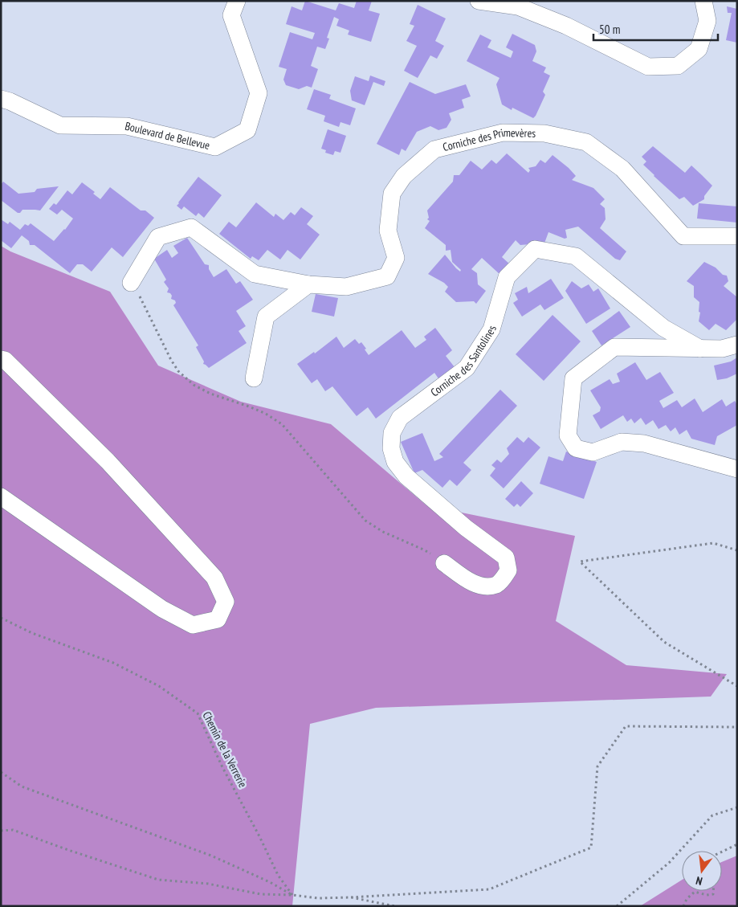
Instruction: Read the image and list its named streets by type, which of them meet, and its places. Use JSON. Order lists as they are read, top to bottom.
{
  "streets": {
    "street": ["Boulevard de Bellevue", "Corniche des Primevères", "Corniche des Santolines"],
    "path": ["Chemin de la Verrerie"]
  },
  "scale_bar": "50 m",
  "north": "bottom"
}
